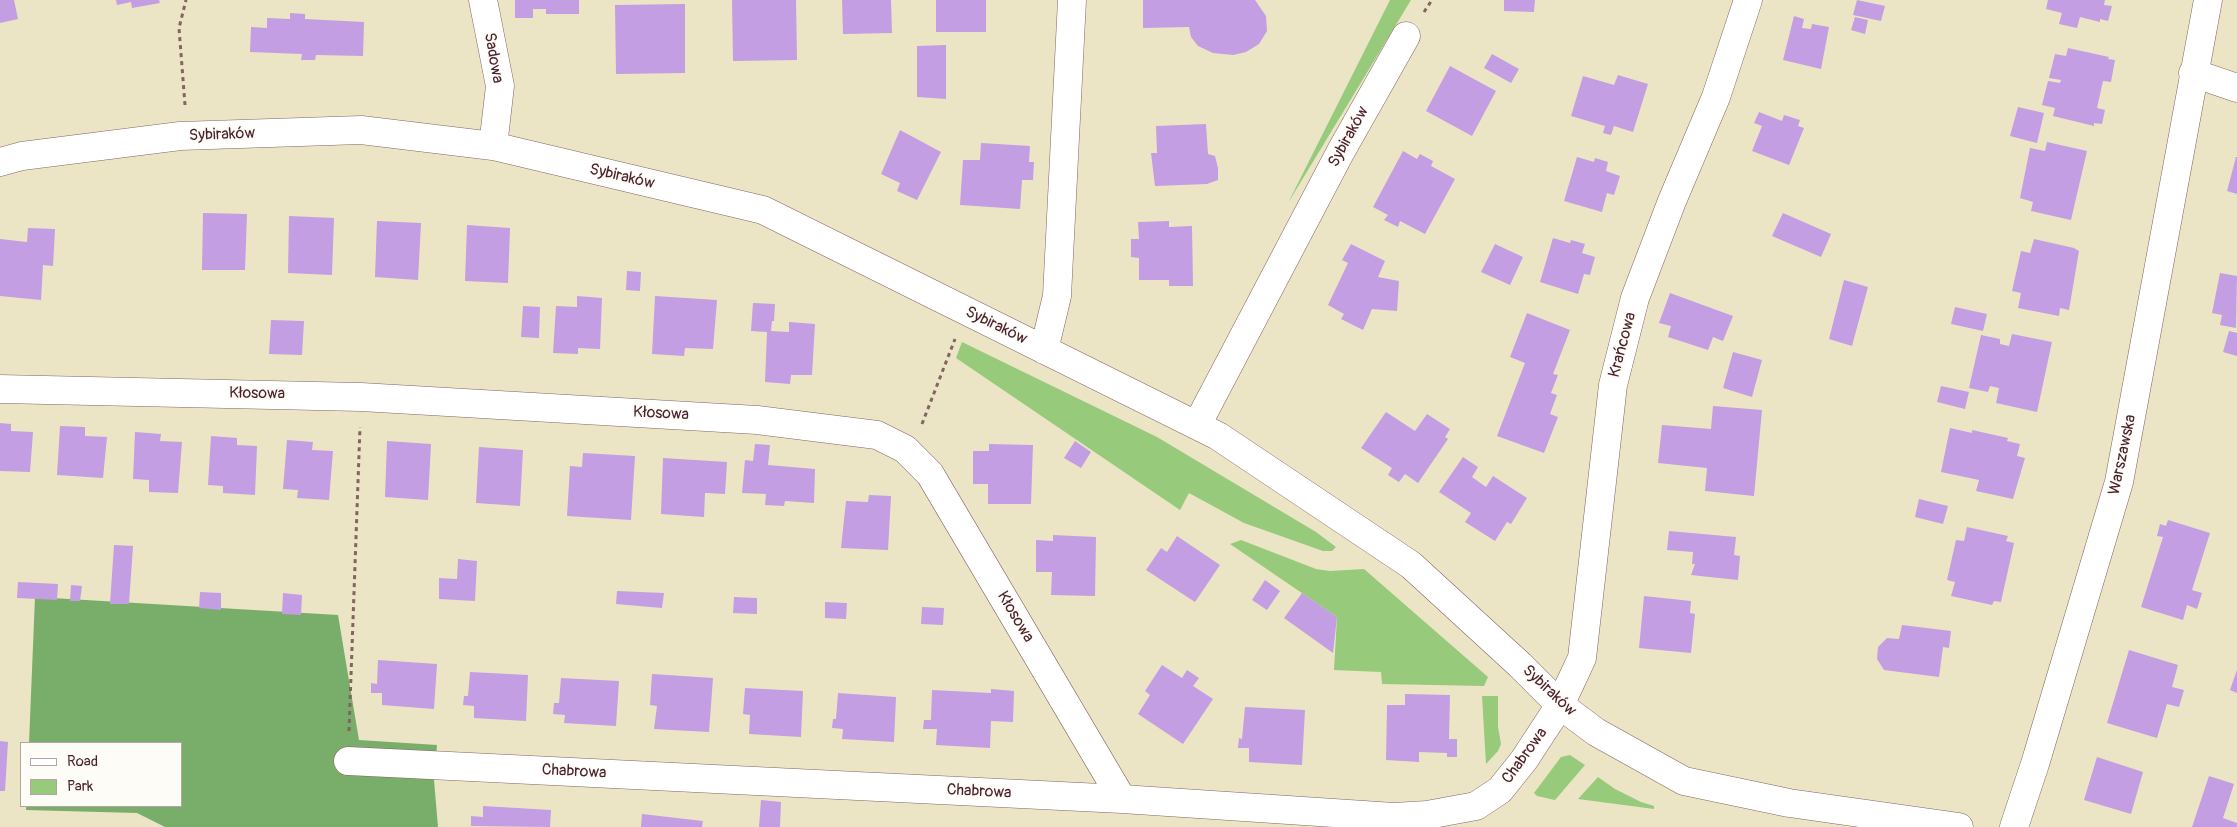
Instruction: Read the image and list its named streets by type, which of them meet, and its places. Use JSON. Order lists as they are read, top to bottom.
{
  "streets": {
    "street": [
      "Sadowa",
      "Sybiraków",
      "Krańcowa",
      "Kłosowa",
      "Warszawska",
      "Chabrowa"
    ]
  },
  "crossings": [
    ["Sadowa", "Sybiraków"],
    ["Sybiraków", "Krańcowa"],
    ["Sybiraków", "Chabrowa"],
    ["Krańcowa", "Chabrowa"],
    ["Kłosowa", "Chabrowa"]
  ],
  "legend": ["Road", "Park"]
}
